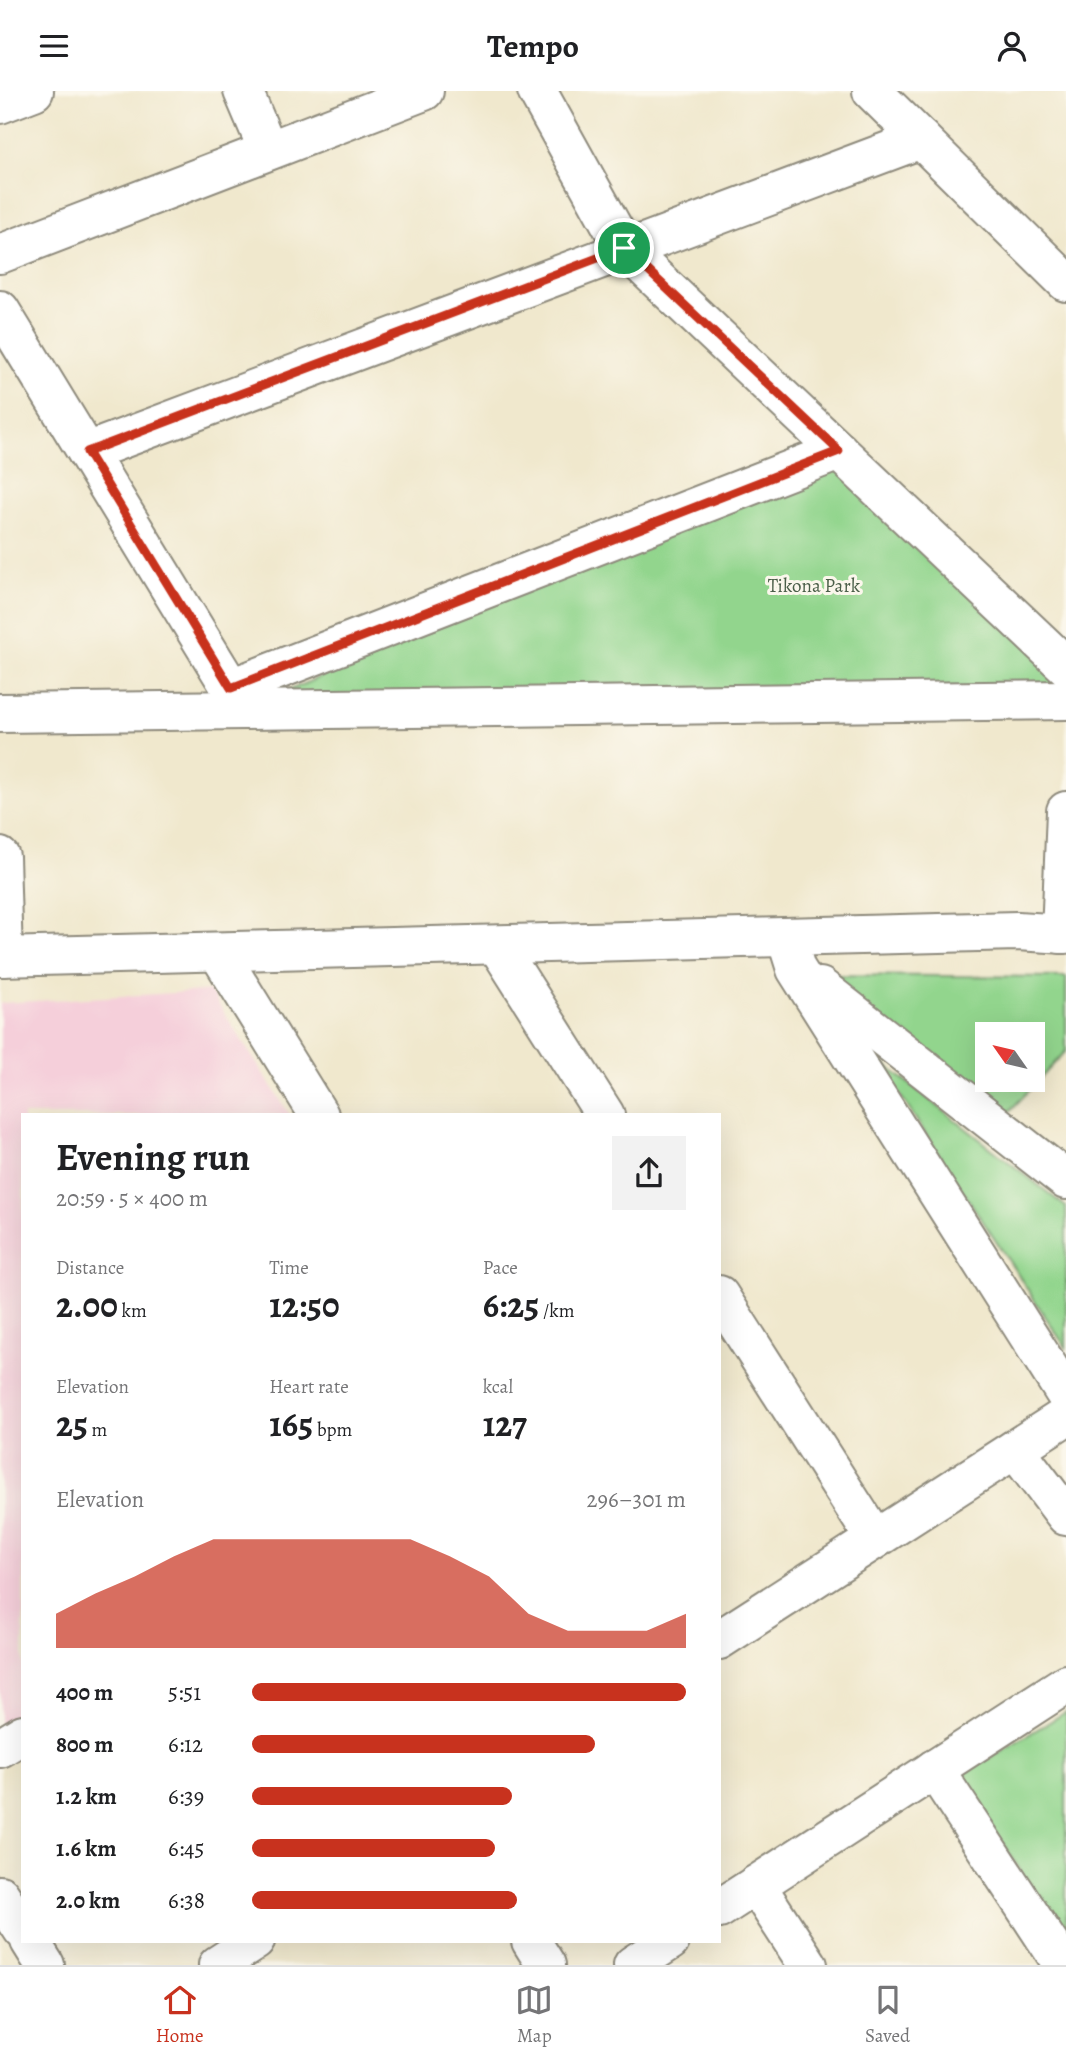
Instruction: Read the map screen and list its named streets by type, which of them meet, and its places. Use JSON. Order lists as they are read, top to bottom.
{
  "parks": ["Tikona Park"],
  "north": "top left",
  "page": {
    "header": "Tempo",
    "heading": ["Evening run", "20:59 · 5 × 400 m"],
    "stats": [
      ["Distance", "2.00 km"],
      ["Time", "12:50"],
      ["Pace", "6:25 /km"],
      ["Elevation", "25 m"],
      ["Heart rate", "165 bpm"],
      ["kcal", "127"]
    ],
    "chart": ["Elevation", "296–301 m"],
    "list": [
      {
        "name": "400 m",
        "note": "5:51"
      },
      {
        "name": "800 m",
        "note": "6:12"
      },
      {
        "name": "1.2 km",
        "note": "6:39"
      },
      {
        "name": "1.6 km",
        "note": "6:45"
      },
      {
        "name": "2.0 km",
        "note": "6:38"
      }
    ],
    "tabs": ["Home", "Map", "Saved"]
  }
}
